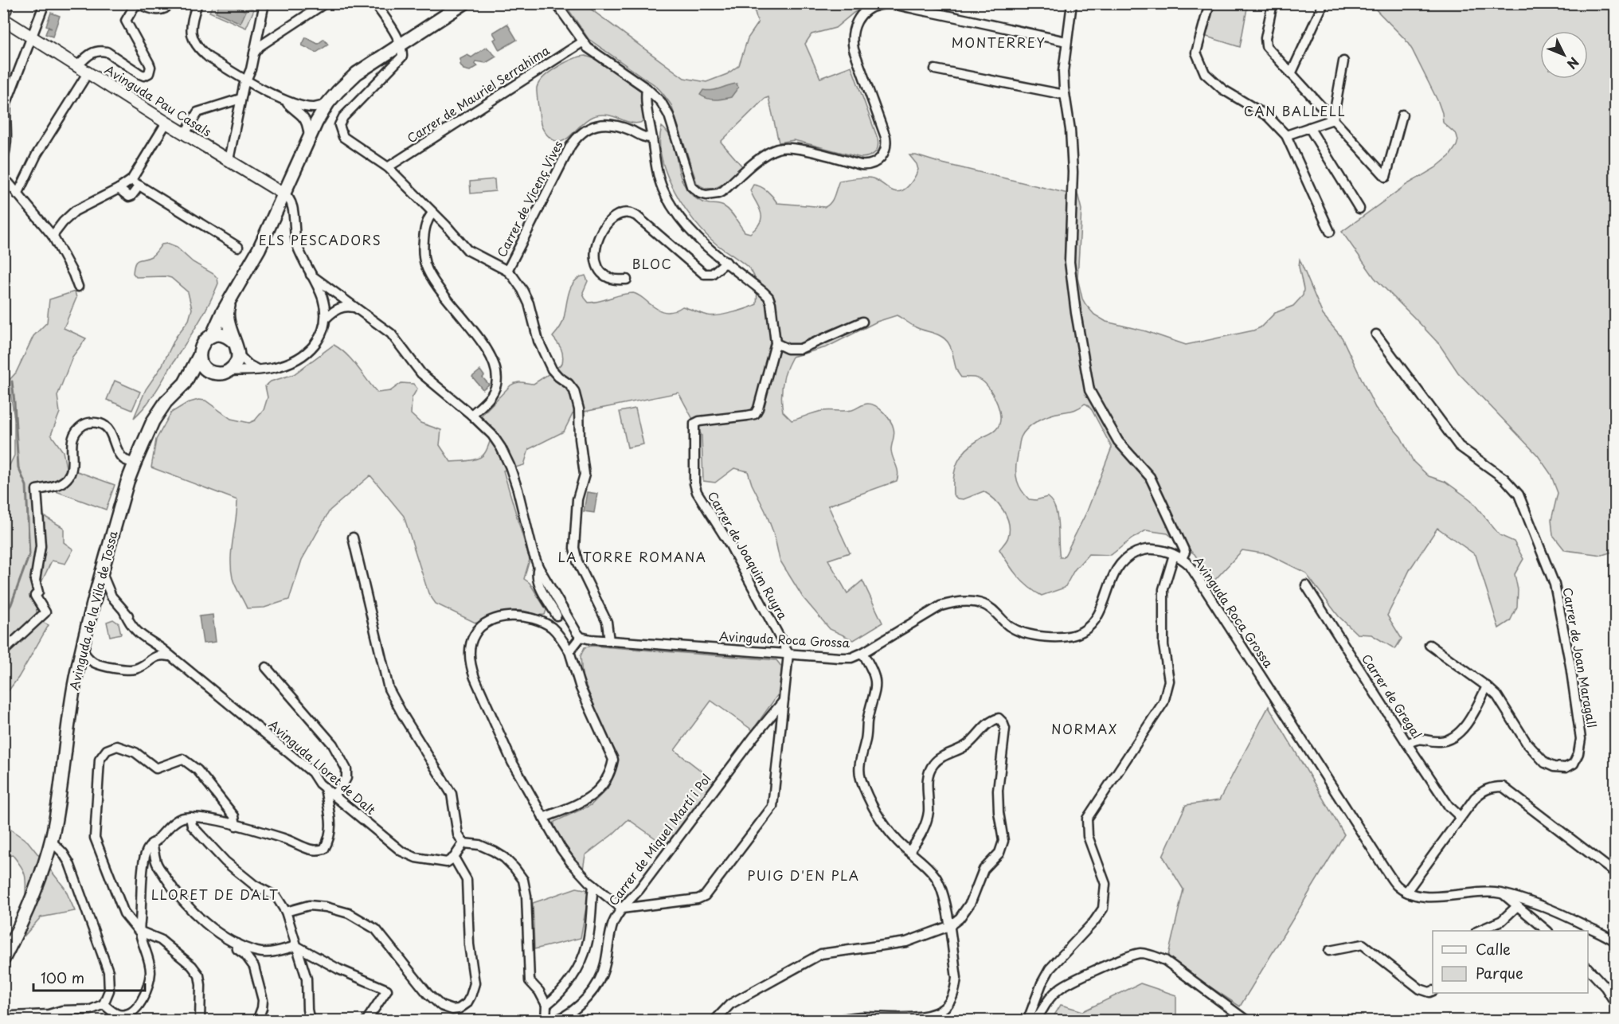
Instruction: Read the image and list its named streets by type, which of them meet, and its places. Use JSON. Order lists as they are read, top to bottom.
{
  "streets": {
    "main road": ["Avinguda de la Vila de Tossa"],
    "street": [
      "Carrer de Mauriel Serrahima",
      "Avinguda Pau Casals",
      "Carrer de Vicenç Vives",
      "Carrer de Joaquim Ruyra",
      "Avinguda Roca Grossa",
      "Carrer de Joan Maragall",
      "Carrer de Gregal",
      "Avinguda Lloret de Dalt",
      "Carrer de Miquel Martí i Pol"
    ]
  },
  "crossings": [
    ["Carrer de Vicenç Vives", "Carrer de Joaquim Ruyra"],
    ["Carrer de Joaquim Ruyra", "Avinguda Roca Grossa"],
    ["Avinguda de la Vila de Tossa", "Avinguda Lloret de Dalt"]
  ],
  "districts": [
    "MONTERREY",
    "CAN BALLELL",
    "ELS PESCADORS",
    "BLOC",
    "LA TORRE ROMANA",
    "NORMAX",
    "PUIG D'EN PLA",
    "LLORET DE DALT"
  ],
  "legend": ["Calle", "Parque"],
  "scale_bar": "100 m",
  "north": "bottom right"
}
